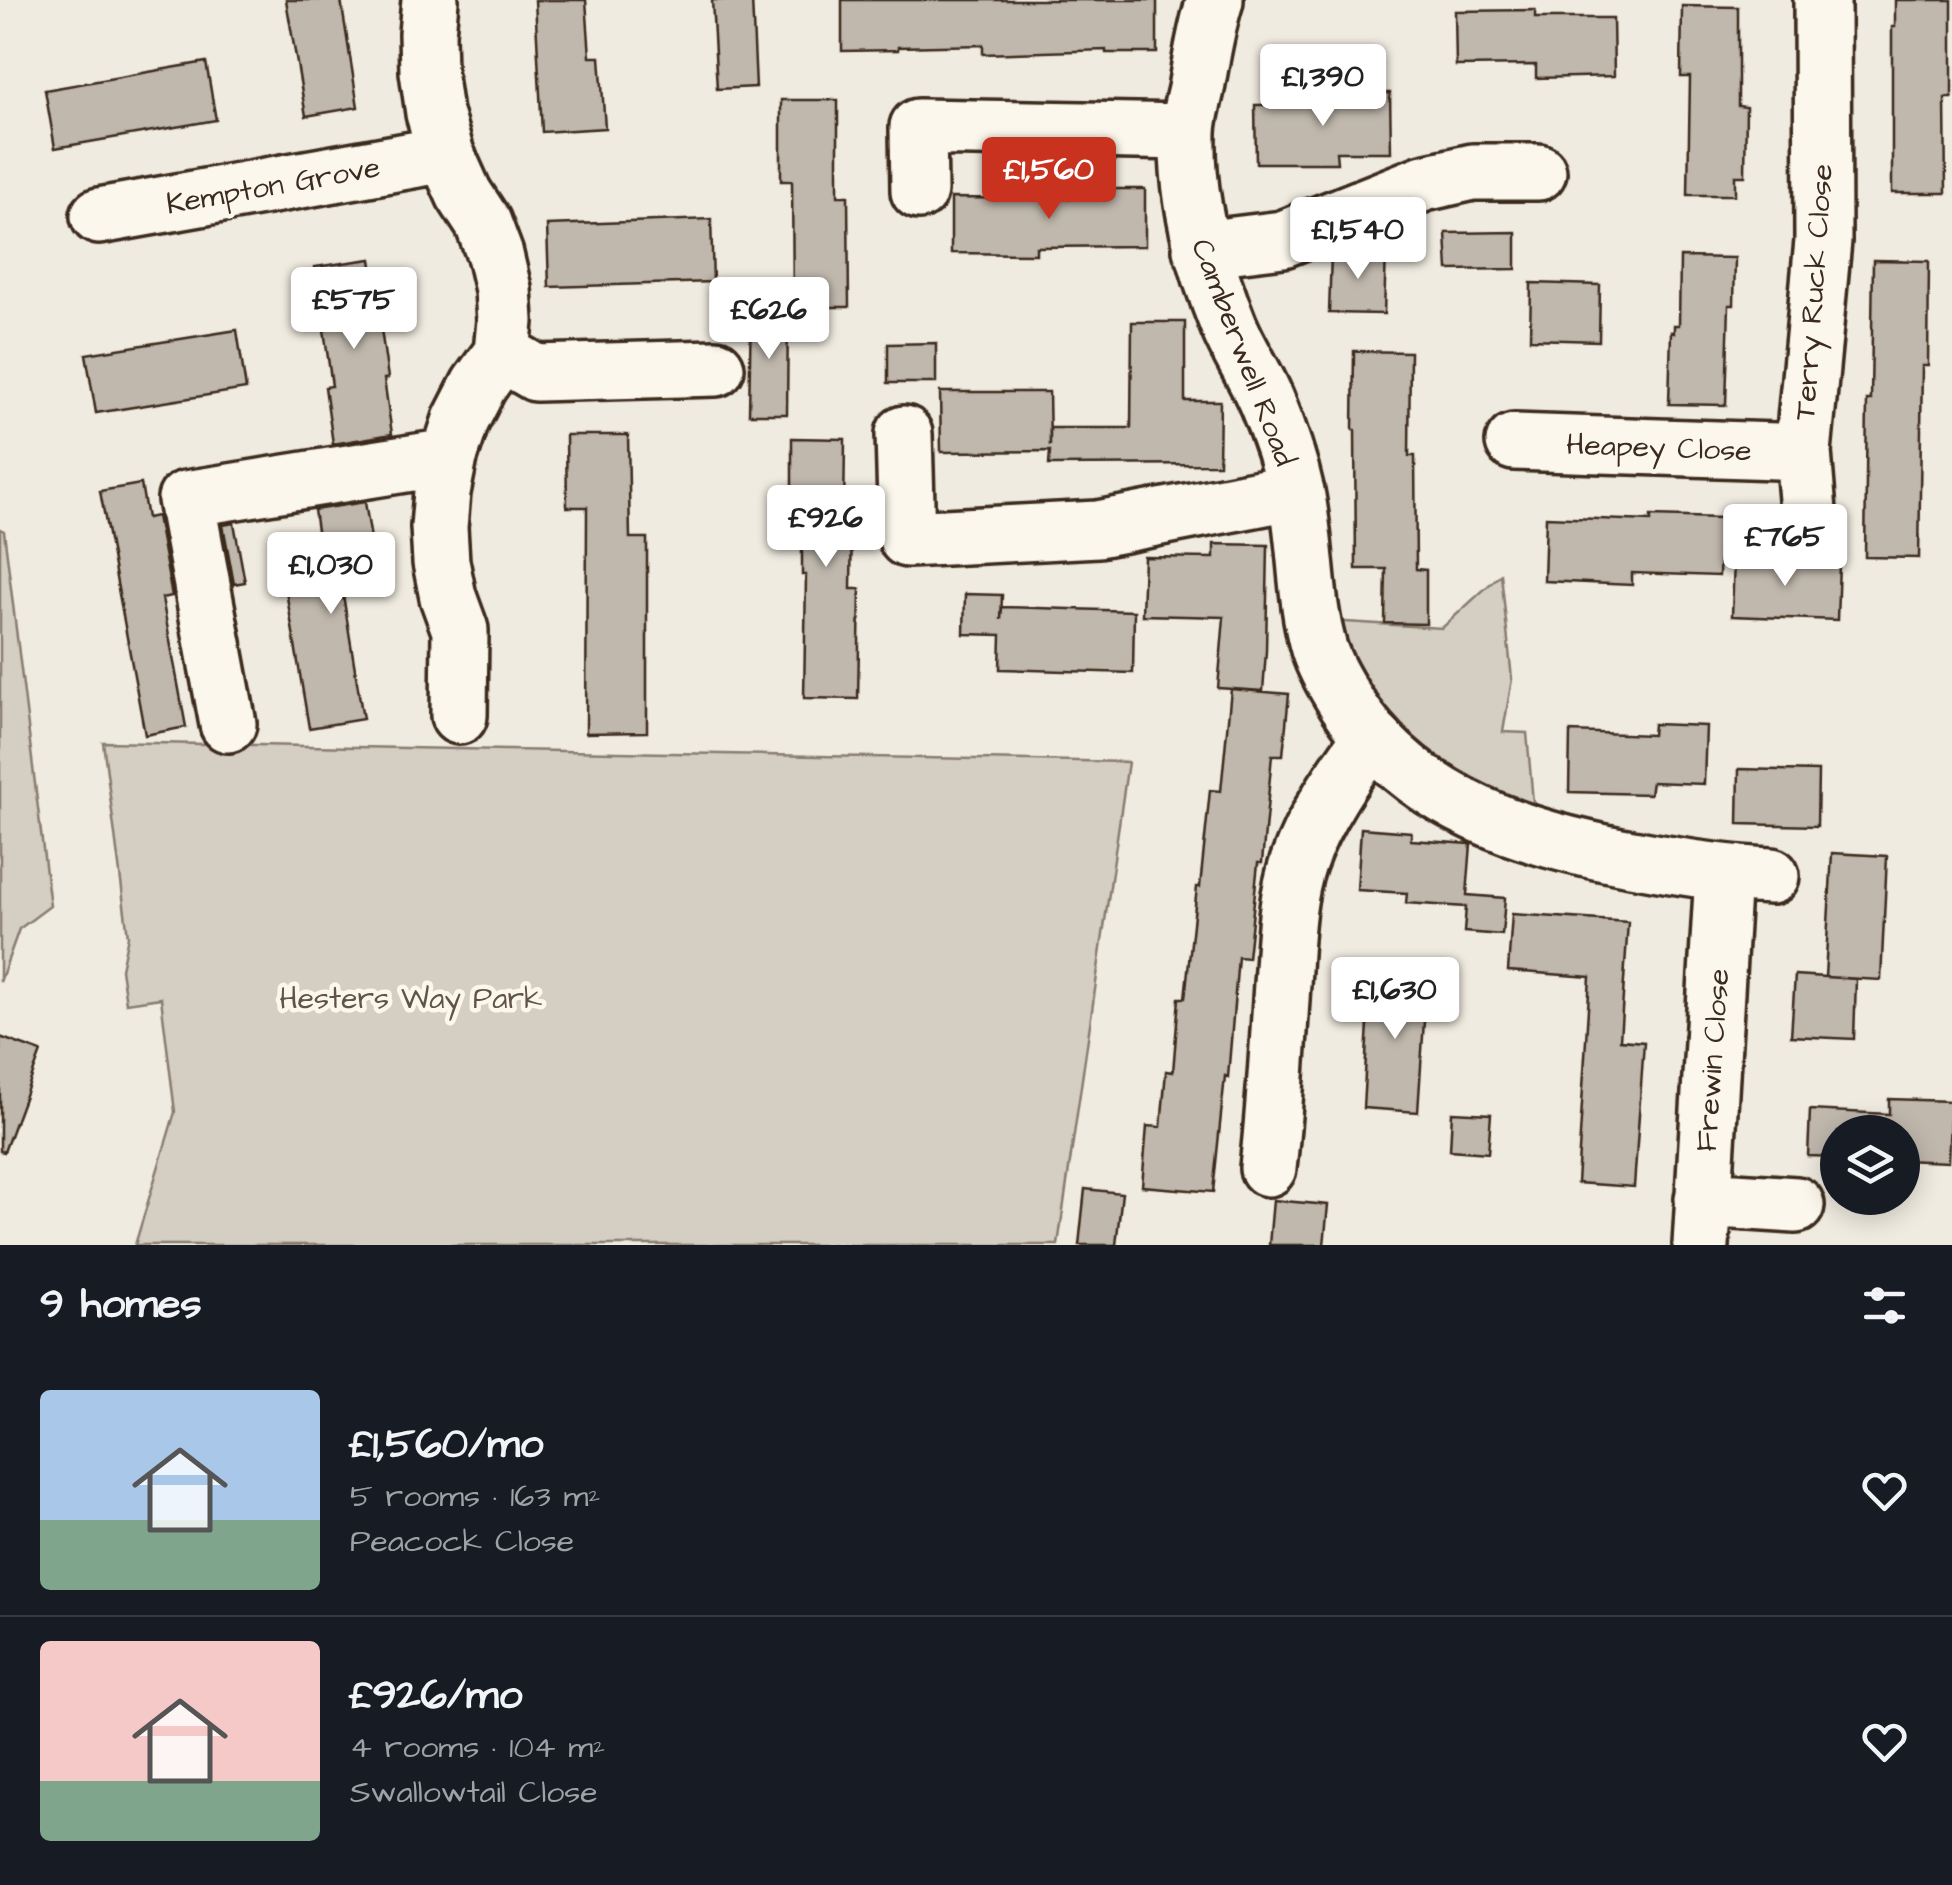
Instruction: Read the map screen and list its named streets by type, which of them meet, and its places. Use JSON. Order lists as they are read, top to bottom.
{
  "streets": {
    "street": [
      "Kempton Grove",
      "Terry Ruck Close",
      "Camberwell Road",
      "Heapey Close",
      "Frewin Close"
    ]
  },
  "crossings": [
    ["Terry Ruck Close", "Heapey Close"],
    ["Camberwell Road", "Frewin Close"]
  ],
  "parks": ["Hesters Way Park"],
  "page": {
    "price": [
      "£1,390",
      "£1,560",
      "£1,540",
      "£575",
      "£626",
      "£926",
      "£765",
      "£1,030",
      "£1,630"
    ],
    "heading": "9 homes",
    "list": [
      {
        "name": "£1,560/mo",
        "note": "5 rooms · 163 m² · Peacock Close"
      },
      {
        "name": "£926/mo",
        "note": "4 rooms · 104 m² · Swallowtail Close"
      }
    ]
  }
}
